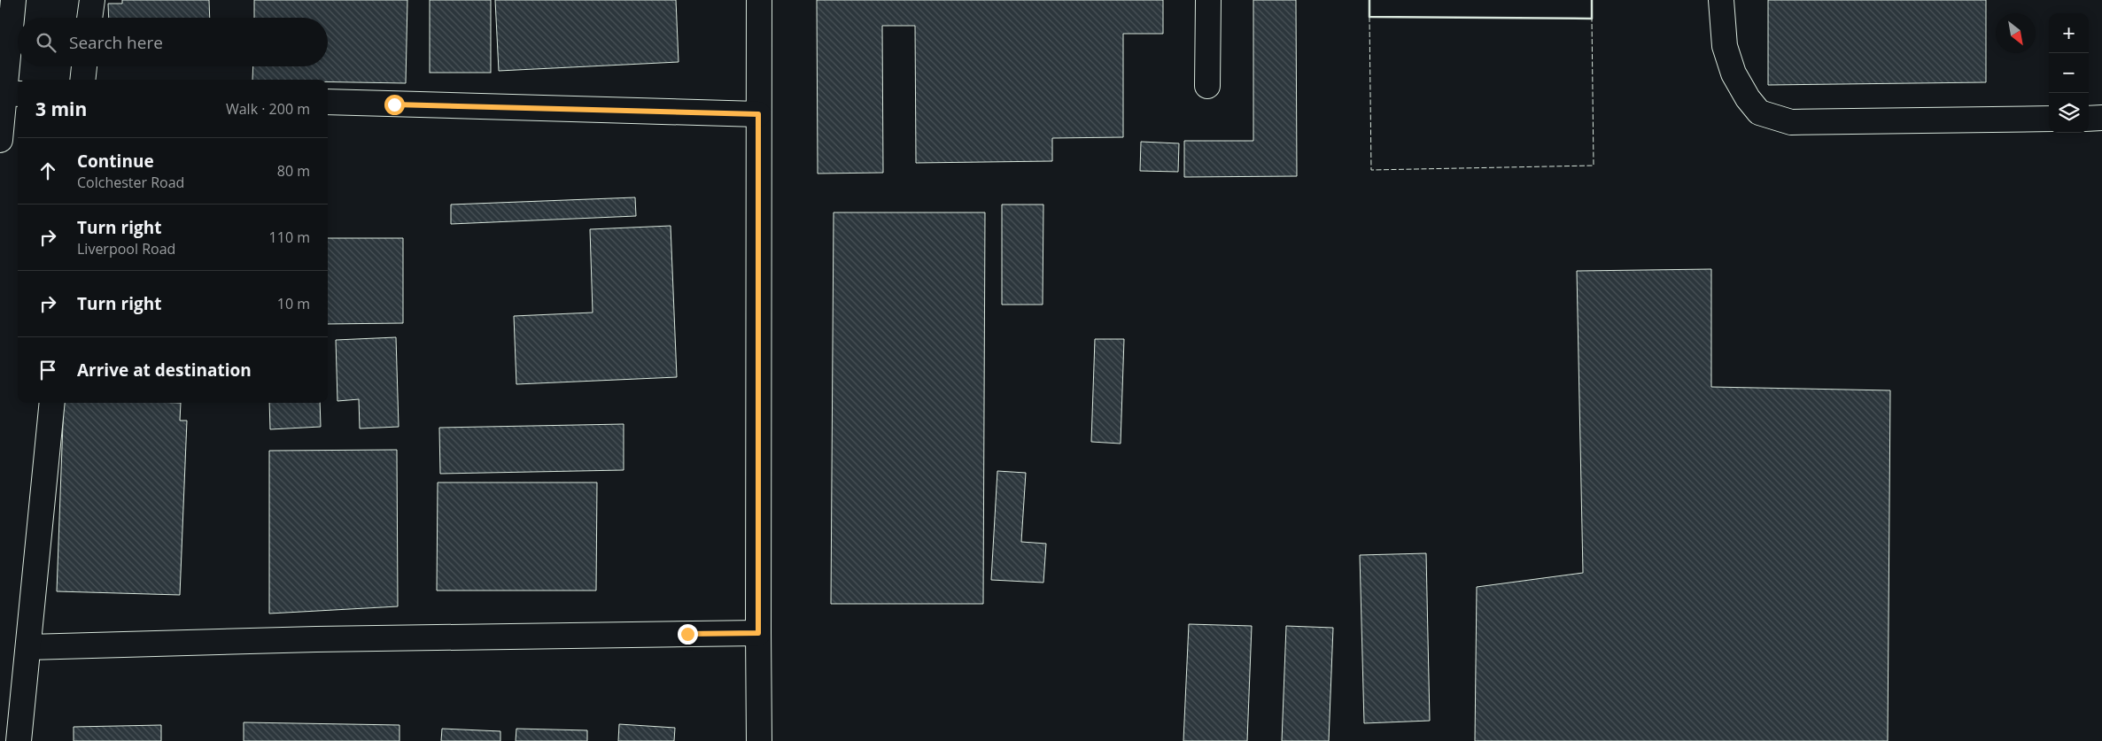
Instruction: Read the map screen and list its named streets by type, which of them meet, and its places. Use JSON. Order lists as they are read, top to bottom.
{
  "north": "bottom right",
  "page": {
    "map_buttons": ["+", "−"],
    "search": "Search here",
    "heading": ["3 min", "Walk · 200 m"],
    "list": [
      ["Continue", "Colchester Road", "80 m"],
      ["Turn right", "Liverpool Road", "110 m"],
      ["Turn right", "10 m"],
      "Arrive at destination"
    ]
  }
}
